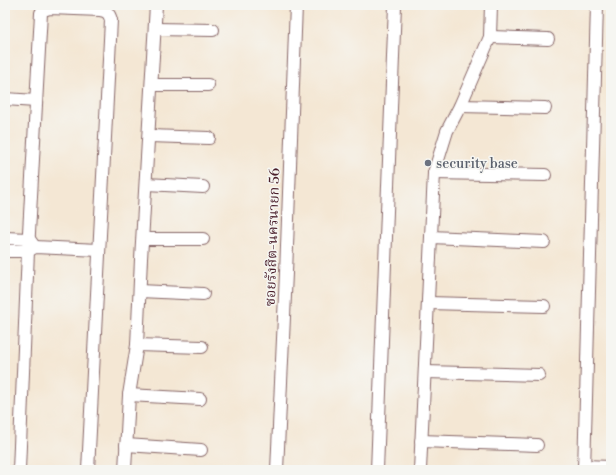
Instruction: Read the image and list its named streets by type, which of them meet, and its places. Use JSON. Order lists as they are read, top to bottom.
{
  "streets": {
    "street": ["ซอยรังสิต-นครนายก 56"]
  },
  "places": ["security base"]
}
